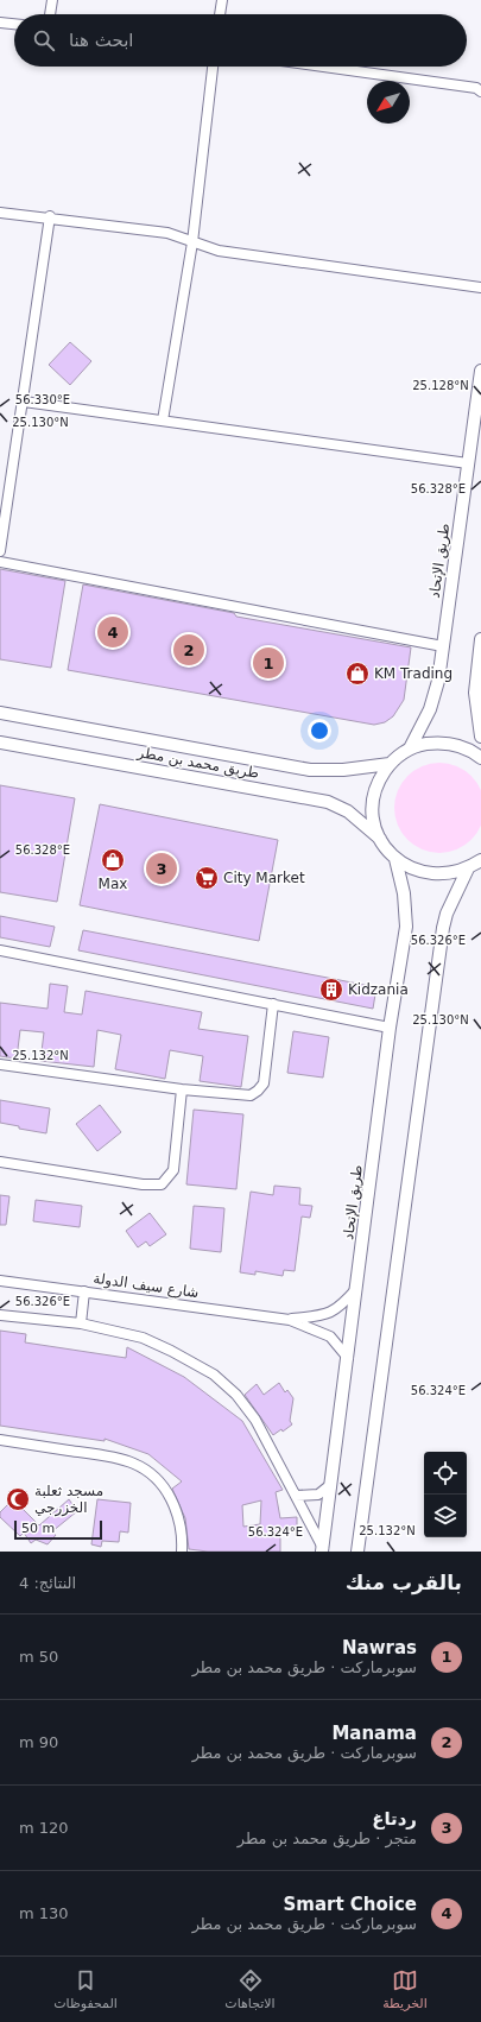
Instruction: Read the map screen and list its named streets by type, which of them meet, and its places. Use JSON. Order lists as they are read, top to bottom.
{
  "streets": {
    "street": ["طريق اﻹتحاد", "طريق محمد بن مطر", "شارع سيف الدولة"]
  },
  "crossings": [
    ["طريق اﻹتحاد", "شارع سيف الدولة"]
  ],
  "places": {
    "shop": ["KM Trading", "Max"],
    "supermarket": ["City Market"],
    "building": ["Kidzania"],
    "mosque": ["مسجد ثعلبة الخزرجي"]
  },
  "scale_bar": "50 m",
  "north": "bottom left",
  "page": {
    "search": "ابحث هنا",
    "pins": [
      "4",
      "2",
      "1",
      "3"
    ],
    "scale": "50 m",
    "heading": ["بالقرب منك", "النتائج: 4"],
    "list": [
      {
        "mark": "1",
        "name": "Nawras",
        "note": "سوبرماركت · طريق محمد بن مطر",
        "value": "50 m"
      },
      {
        "mark": "2",
        "name": "Manama",
        "note": "سوبرماركت · طريق محمد بن مطر",
        "value": "90 m"
      },
      {
        "mark": "3",
        "name": "ردتاغ",
        "note": "متجر · طريق محمد بن مطر",
        "value": "120 m"
      },
      {
        "mark": "4",
        "name": "Smart Choice",
        "note": "سوبرماركت · طريق محمد بن مطر",
        "value": "130 m"
      }
    ],
    "nav": ["الخريطة", "الاتجاهات", "المحفوظات"]
  },
  "coordinates": [
    "25.128°N",
    "56.330°E",
    "25.130°N",
    "56.328°E",
    "56.326°E",
    "25.132°N",
    "56.324°E"
  ]
}
